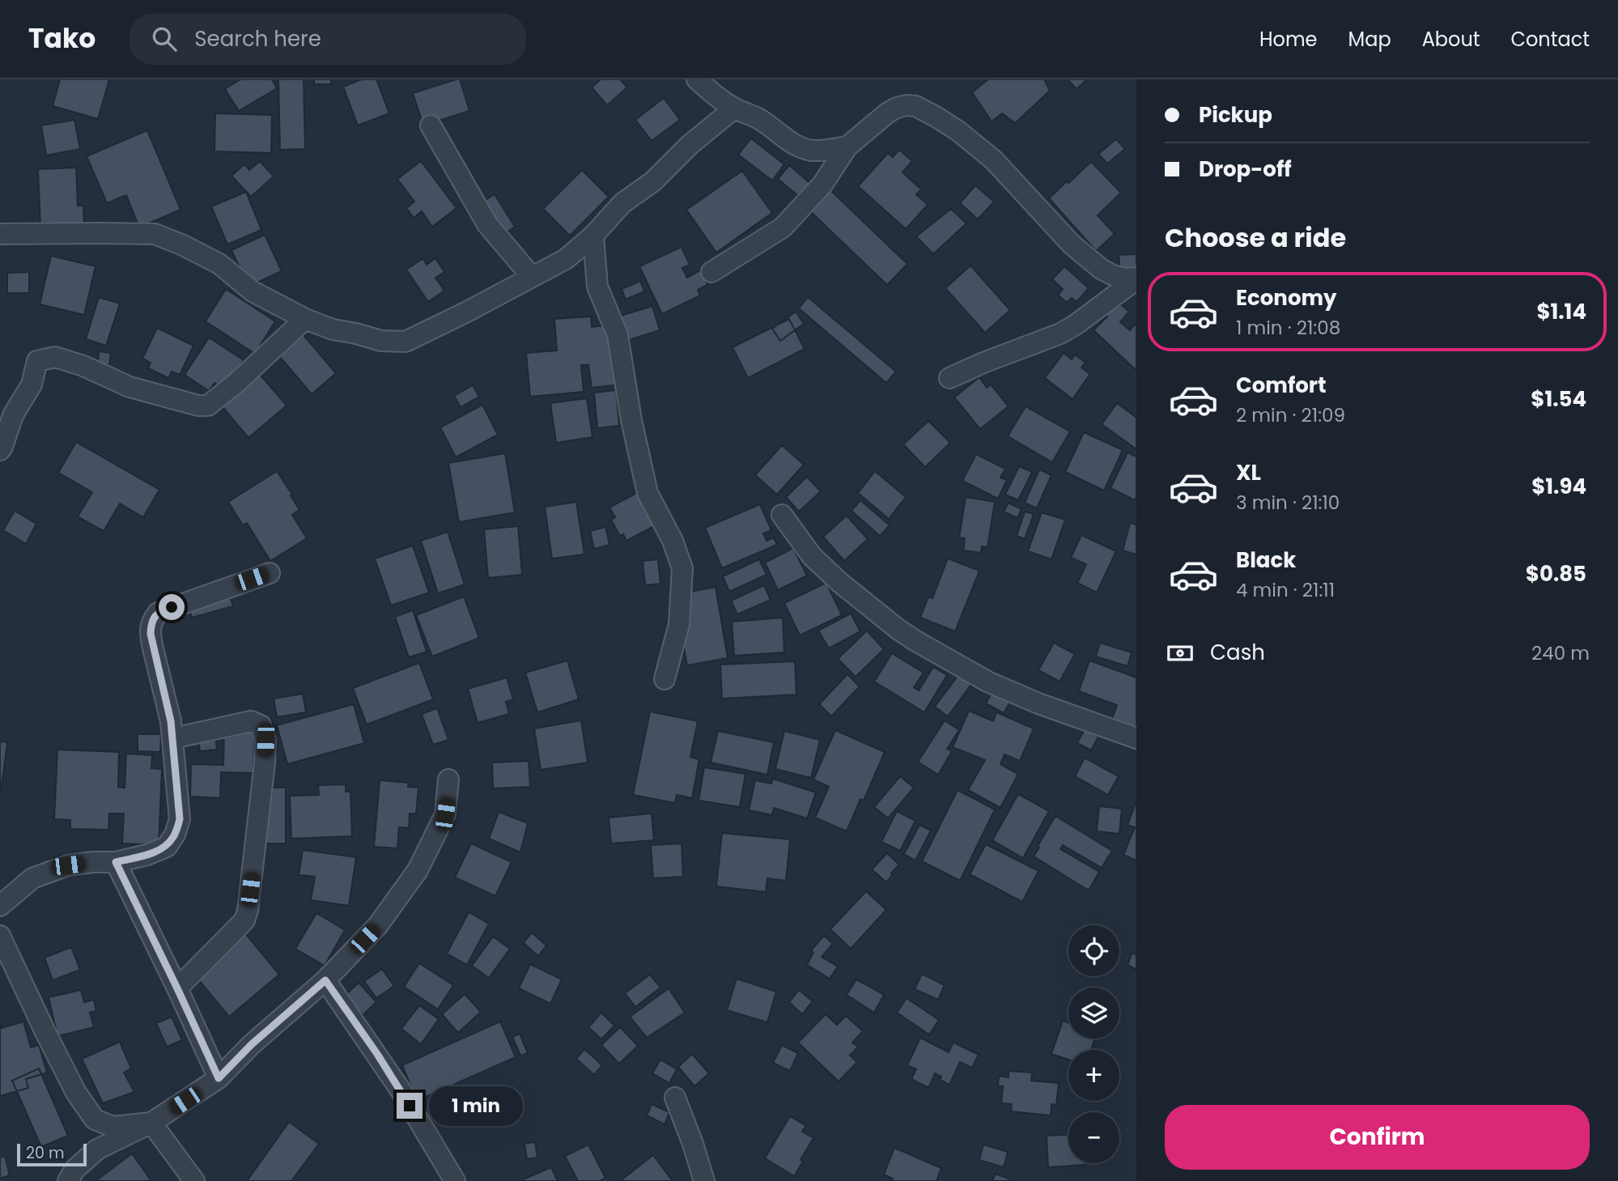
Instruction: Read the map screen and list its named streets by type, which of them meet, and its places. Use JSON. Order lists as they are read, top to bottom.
{
  "scale_bar": "20 m",
  "page": {
    "header": "Tako",
    "search": "Search here",
    "nav": [
      "Home",
      "Map",
      "About",
      "Contact"
    ],
    "banner": ["Pickup", "Drop-off"],
    "heading": "Choose a ride",
    "list": [
      {
        "name": "Economy",
        "note": "1 min · 21:08",
        "value": "$1.14"
      },
      {
        "name": "Comfort",
        "note": "2 min · 21:09",
        "value": "$1.54"
      },
      {
        "name": "XL",
        "note": "3 min · 21:10",
        "value": "$1.94"
      },
      {
        "name": "Black",
        "note": "4 min · 21:11",
        "value": "$0.85"
      }
    ],
    "pay": ["Cash", "240 m"],
    "map_buttons": ["+", "−"],
    "bubble": "1 min",
    "buttons": "Confirm",
    "scale": "20 m"
  }
}
